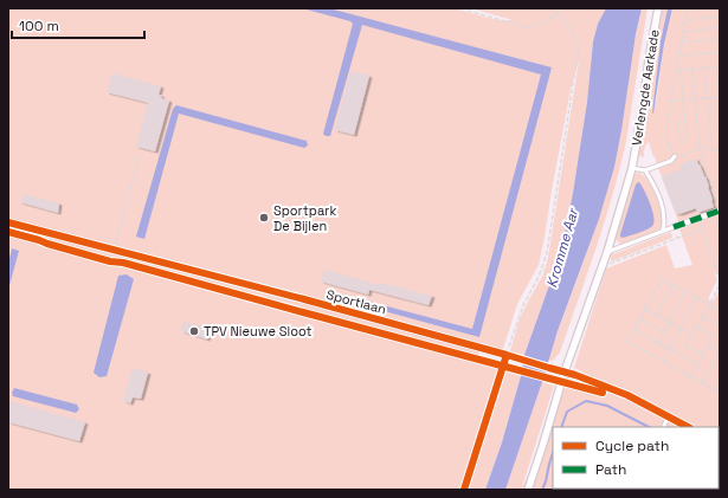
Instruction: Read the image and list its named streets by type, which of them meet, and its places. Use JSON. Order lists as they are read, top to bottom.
{
  "streets": {
    "street": ["Verlengde Aarkade", "Sportlaan"]
  },
  "crossings": [
    ["Verlengde Aarkade", "Sportlaan"]
  ],
  "water": ["Kromme Aar"],
  "places": ["Sportpark De Bijlen", "TPV Nieuwe Sloot"],
  "legend": ["Cycle path", "Path"],
  "scale_bar": "100 m"
}
